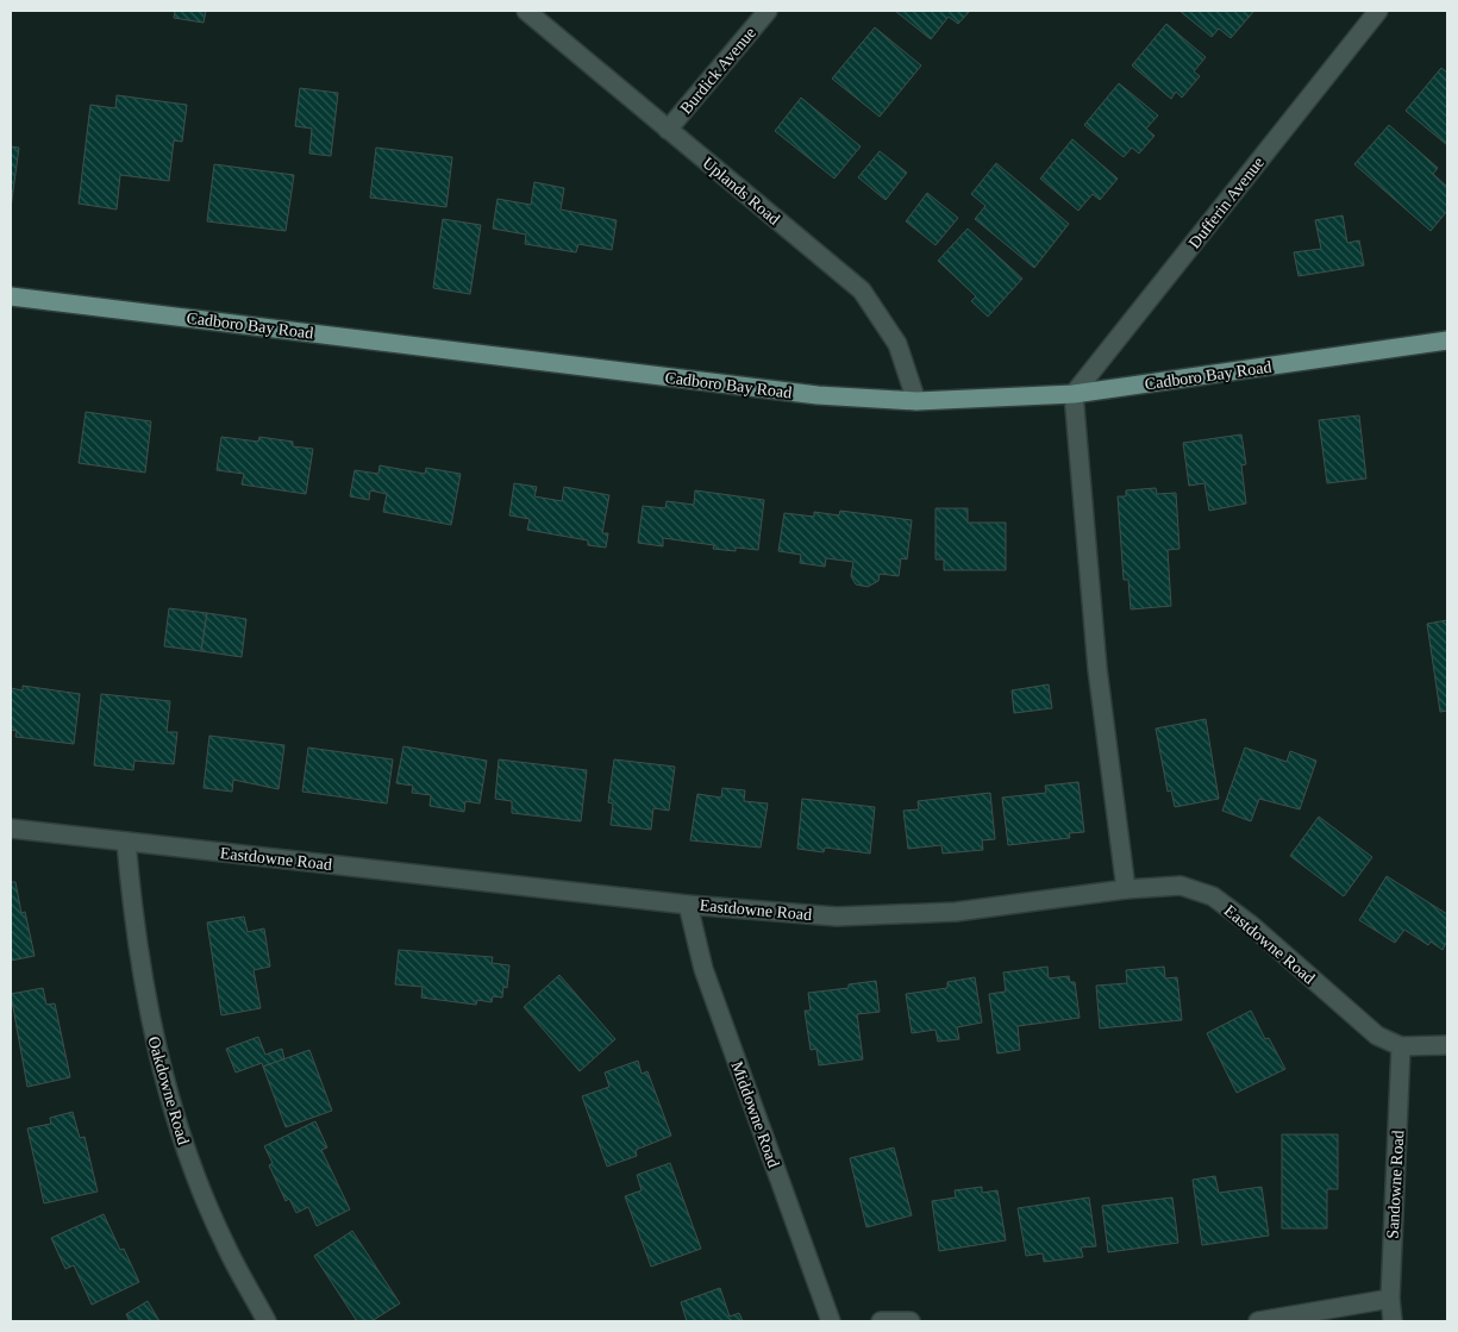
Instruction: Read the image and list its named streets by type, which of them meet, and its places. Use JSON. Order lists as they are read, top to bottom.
{
  "streets": {
    "main road": ["Cadboro Bay Road"],
    "street": [
      "Burdick Avenue",
      "Uplands Road",
      "Dufferin Avenue",
      "Eastdowne Road",
      "Oakdowne Road",
      "Middowne Road",
      "Sandowne Road"
    ]
  },
  "crossings": [
    ["Burdick Avenue", "Uplands Road"],
    ["Uplands Road", "Cadboro Bay Road"],
    ["Dufferin Avenue", "Cadboro Bay Road"],
    ["Eastdowne Road", "Oakdowne Road"],
    ["Eastdowne Road", "Middowne Road"],
    ["Eastdowne Road", "Sandowne Road"]
  ]
}
